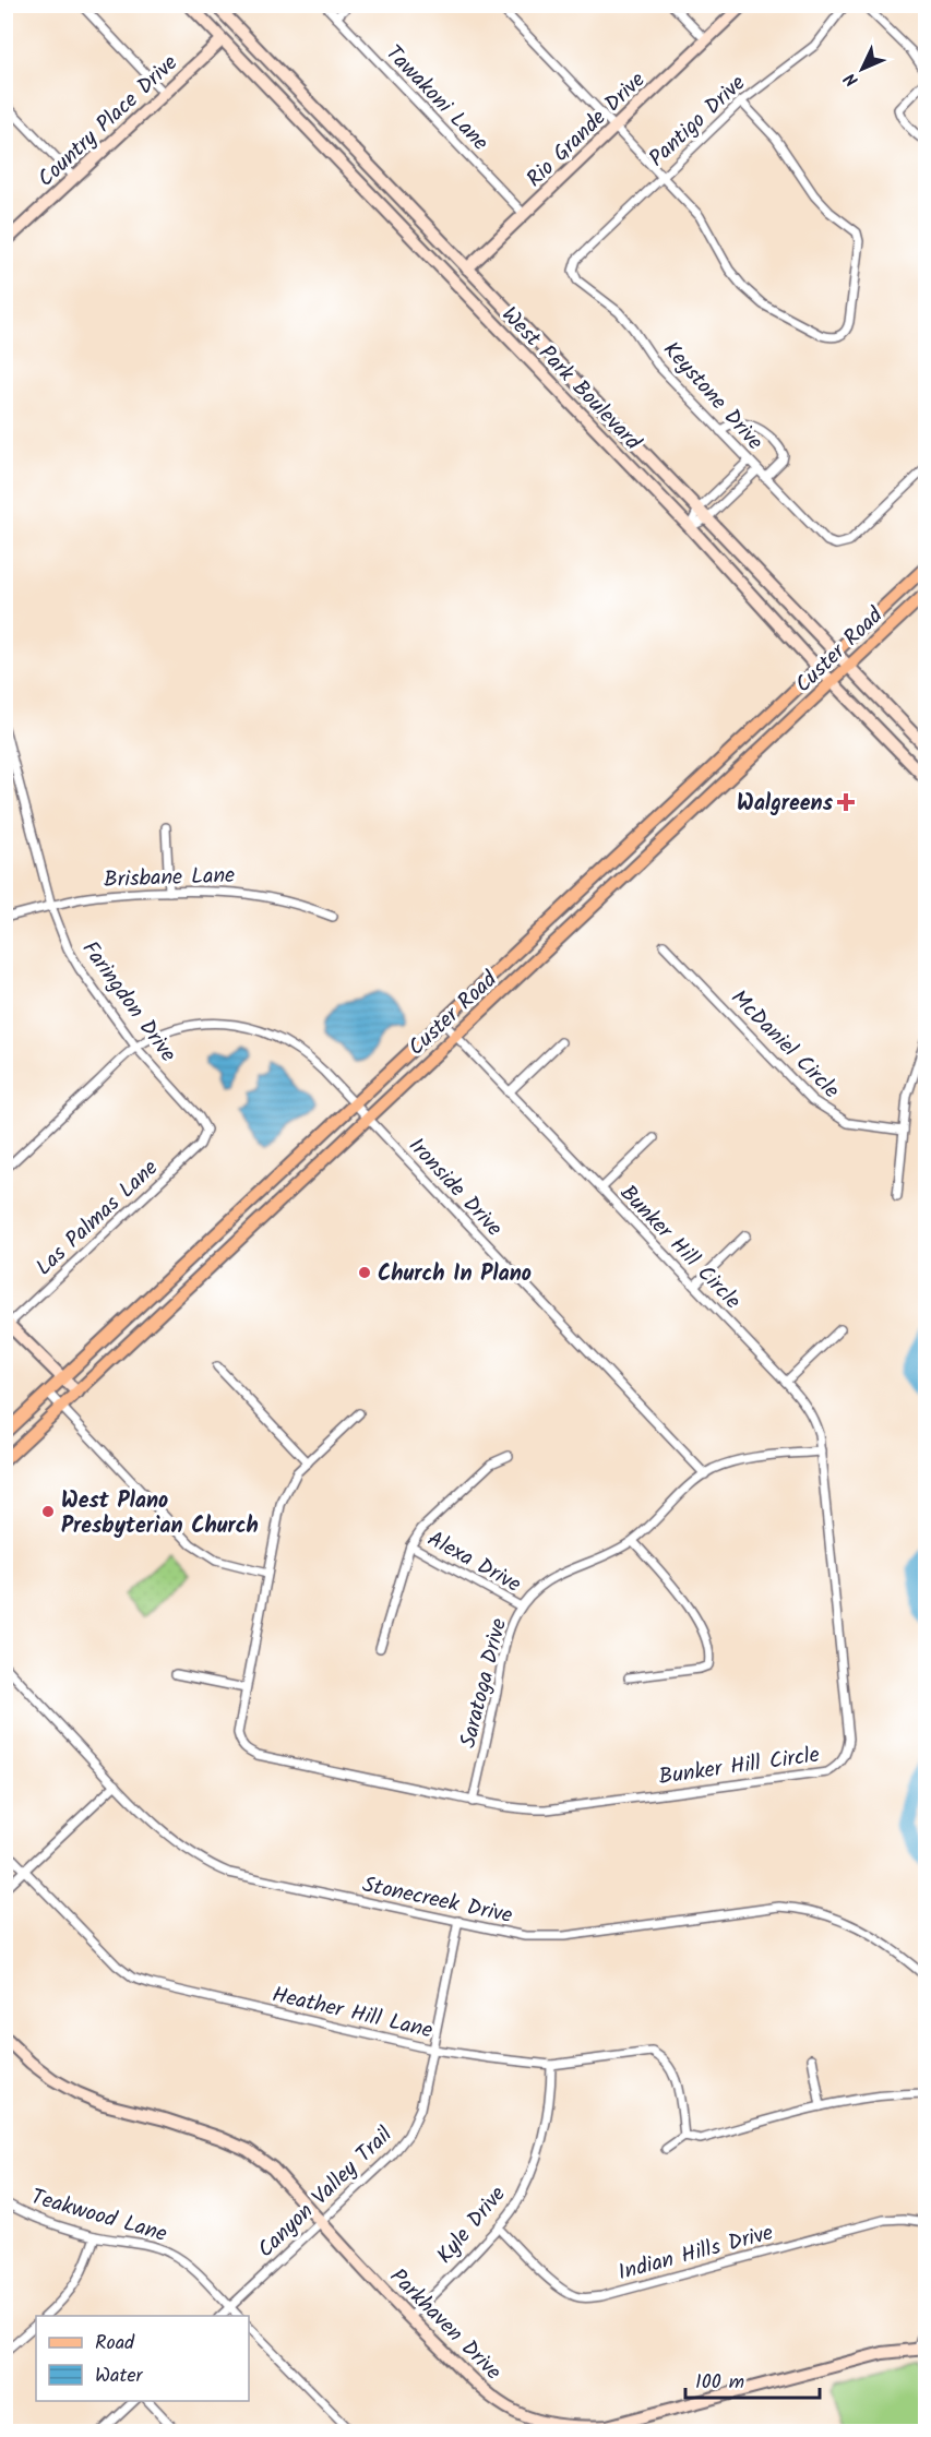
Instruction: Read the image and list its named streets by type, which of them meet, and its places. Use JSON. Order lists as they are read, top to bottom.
{
  "streets": {
    "main road": [
      "Country Place Drive",
      "Rio Grande Drive",
      "West Park Boulevard",
      "Custer Road",
      "Parkhaven Drive"
    ],
    "street": [
      "Tawakoni Lane",
      "Pantigo Drive",
      "Keystone Drive",
      "Brisbane Lane",
      "Faringdon Drive",
      "McDaniel Circle",
      "Ironside Drive",
      "Las Palmas Lane",
      "Bunker Hill Circle",
      "Alexa Drive",
      "Saratoga Drive",
      "Stonecreek Drive",
      "Heather Hill Lane",
      "Canyon Valley Trail",
      "Teakwood Lane",
      "Kyle Drive",
      "Indian Hills Drive"
    ]
  },
  "crossings": [
    ["Tawakoni Lane", "Rio Grande Drive"],
    ["Country Place Drive", "West Park Boulevard"],
    ["Pantigo Drive", "Keystone Drive"],
    ["Rio Grande Drive", "West Park Boulevard"],
    ["West Park Boulevard", "Custer Road"],
    ["Custer Road", "Ironside Drive"],
    ["Custer Road", "Bunker Hill Circle"],
    ["Brisbane Lane", "Faringdon Drive"],
    ["Faringdon Drive", "Ironside Drive"],
    ["Faringdon Drive", "Las Palmas Lane"],
    ["Ironside Drive", "Saratoga Drive"],
    ["Bunker Hill Circle", "Saratoga Drive"],
    ["Alexa Drive", "Saratoga Drive"],
    ["Stonecreek Drive", "Canyon Valley Trail"],
    ["Heather Hill Lane", "Canyon Valley Trail"],
    ["Heather Hill Lane", "Kyle Drive"],
    ["Canyon Valley Trail", "Teakwood Lane"],
    ["Canyon Valley Trail", "Parkhaven Drive"],
    ["Kyle Drive", "Indian Hills Drive"],
    ["Kyle Drive", "Parkhaven Drive"]
  ],
  "places": {
    "health": ["Walgreens"],
    "other": ["Church In Plano", "West Plano Presbyterian Church"]
  },
  "legend": ["Road", "Water"],
  "scale_bar": "100 m",
  "north": "bottom left"
}
